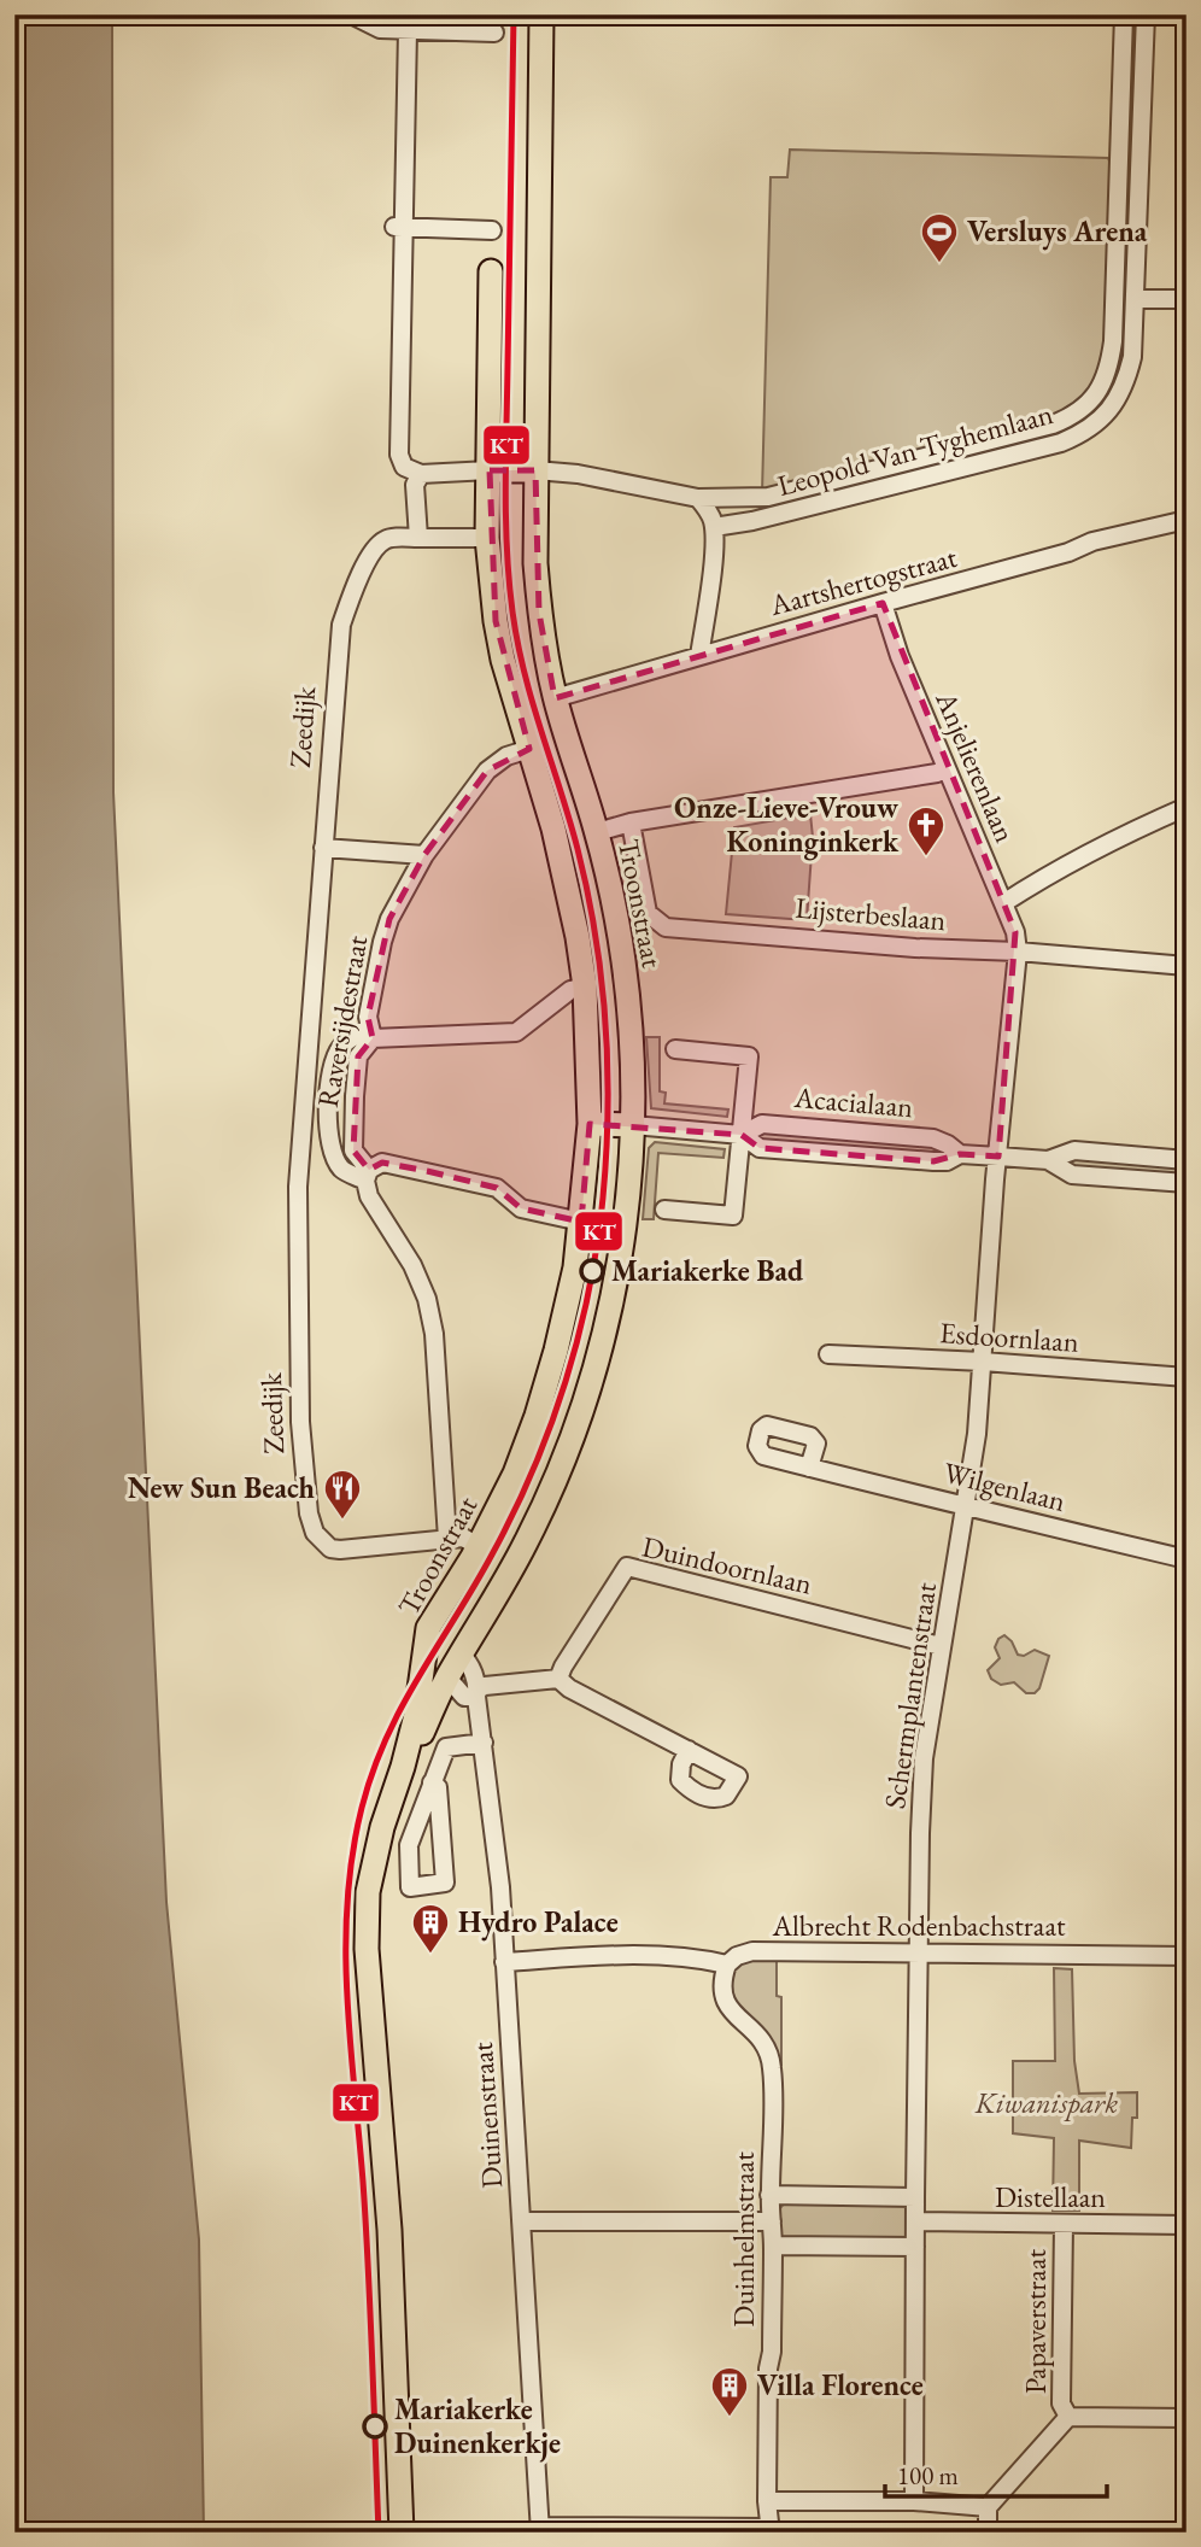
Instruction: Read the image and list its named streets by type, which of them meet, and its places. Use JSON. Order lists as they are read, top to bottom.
{
  "streets": {
    "main road": ["Troonstraat", "Acacialaan"],
    "street": [
      "Leopold Van Tyghemlaan",
      "Aartshertogstraat",
      "Zeedijk",
      "Anjelierenlaan",
      "Lijsterbeslaan",
      "Raversijdestraat",
      "Esdoornlaan",
      "Wilgenlaan",
      "Duindoornlaan",
      "Schermplantenstraat",
      "Albrecht Rodenbachstraat",
      "Duinenstraat",
      "Distellaan",
      "Duinhelmstraat",
      "Papaverstraat"
    ]
  },
  "crossings": [
    ["Leopold Van Tyghemlaan", "Troonstraat"],
    ["Aartshertogstraat", "Anjelierenlaan"],
    ["Aartshertogstraat", "Troonstraat"],
    ["Zeedijk", "Troonstraat"],
    ["Zeedijk", "Raversijdestraat"],
    ["Anjelierenlaan", "Lijsterbeslaan"],
    ["Anjelierenlaan", "Schermplantenstraat"],
    ["Troonstraat", "Raversijdestraat"],
    ["Troonstraat", "Acacialaan"],
    ["Troonstraat", "Duinenstraat"],
    ["Lijsterbeslaan", "Schermplantenstraat"],
    ["Acacialaan", "Schermplantenstraat"],
    ["Esdoornlaan", "Schermplantenstraat"],
    ["Wilgenlaan", "Schermplantenstraat"],
    ["Duindoornlaan", "Schermplantenstraat"],
    ["Schermplantenstraat", "Albrecht Rodenbachstraat"],
    ["Schermplantenstraat", "Distellaan"],
    ["Albrecht Rodenbachstraat", "Duinenstraat"],
    ["Albrecht Rodenbachstraat", "Duinhelmstraat"],
    ["Distellaan", "Papaverstraat"]
  ],
  "parks": ["Kiwanispark"],
  "places": {
    "sports": ["Versluys Arena"],
    "church": ["Onze-Lieve-Vrouw Koninginkerk"],
    "other": ["Mariakerke Bad", "Mariakerke Duinenkerkje"],
    "restaurant": ["New Sun Beach"],
    "building": ["Hydro Palace", "Villa Florence"]
  },
  "lines": ["transit line KT"],
  "scale_bar": "100 m"
}
